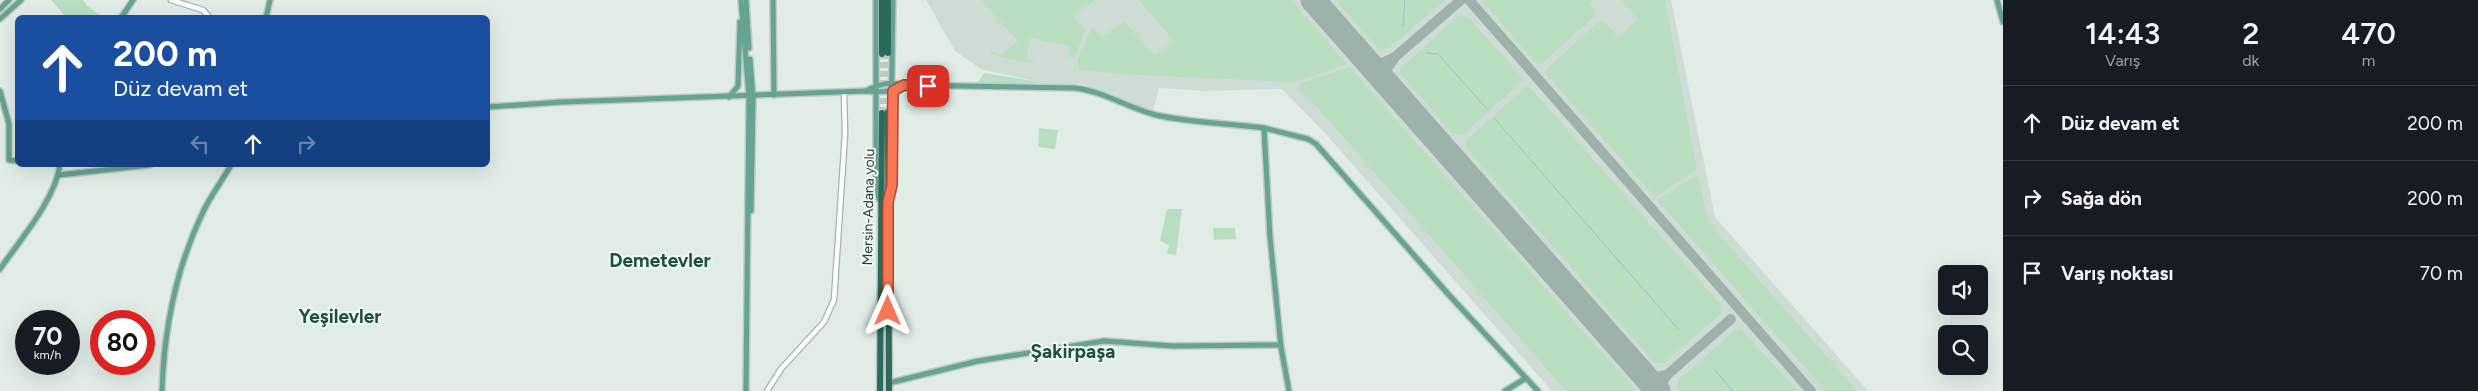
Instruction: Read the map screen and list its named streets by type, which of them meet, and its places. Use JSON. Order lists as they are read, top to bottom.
{
  "streets": {
    "highway": ["Mersin-Adana yolu"]
  },
  "districts": ["Demetevler", "Yeşilevler", "Şakirpaşa"],
  "page": {
    "eta": [
      "14:43",
      "Varış",
      "2",
      "dk",
      "470",
      "m"
    ],
    "turn": ["200 m", "Düz devam et"],
    "list": [
      {
        "name": "Düz devam et",
        "value": "200 m"
      },
      {
        "name": "Sağa dön",
        "value": "200 m"
      },
      {
        "name": "Varış noktası",
        "value": "70 m"
      }
    ],
    "speed": "70 km/h",
    "limit": "80"
  }
}
